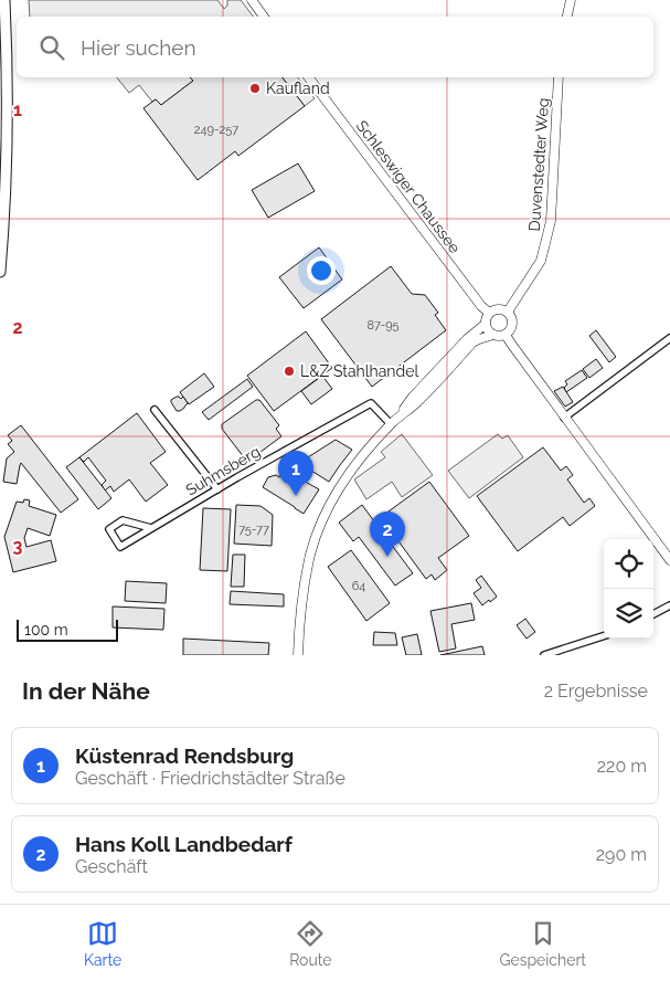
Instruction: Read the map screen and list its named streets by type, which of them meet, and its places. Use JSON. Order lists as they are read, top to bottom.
{
  "streets": {
    "street": ["Duvenstedter Weg", "Schleswiger Chaussee", "Suhmsberg"]
  },
  "crossings": [
    ["Duvenstedter Weg", "Schleswiger Chaussee"]
  ],
  "places": ["Kaufland", "L&Z Stahlhandel"],
  "house_numbers": [
    "249-257",
    "87-95",
    "75-77",
    "64"
  ],
  "scale_bar": "100 m",
  "page": {
    "search": "Hier suchen",
    "pins": ["1", "2"],
    "scale": "100 m",
    "heading": ["In der Nähe", "2 Ergebnisse"],
    "list": [
      {
        "mark": "1",
        "name": "Küstenrad Rendsburg",
        "note": "Geschäft · Friedrichstädter Straße",
        "value": "220 m"
      },
      {
        "mark": "2",
        "name": "Hans Koll Landbedarf",
        "note": "Geschäft",
        "value": "290 m"
      }
    ],
    "nav": ["Karte", "Route", "Gespeichert"]
  },
  "grid": {
    "rows": ["1", "2", "3"]
  }
}
